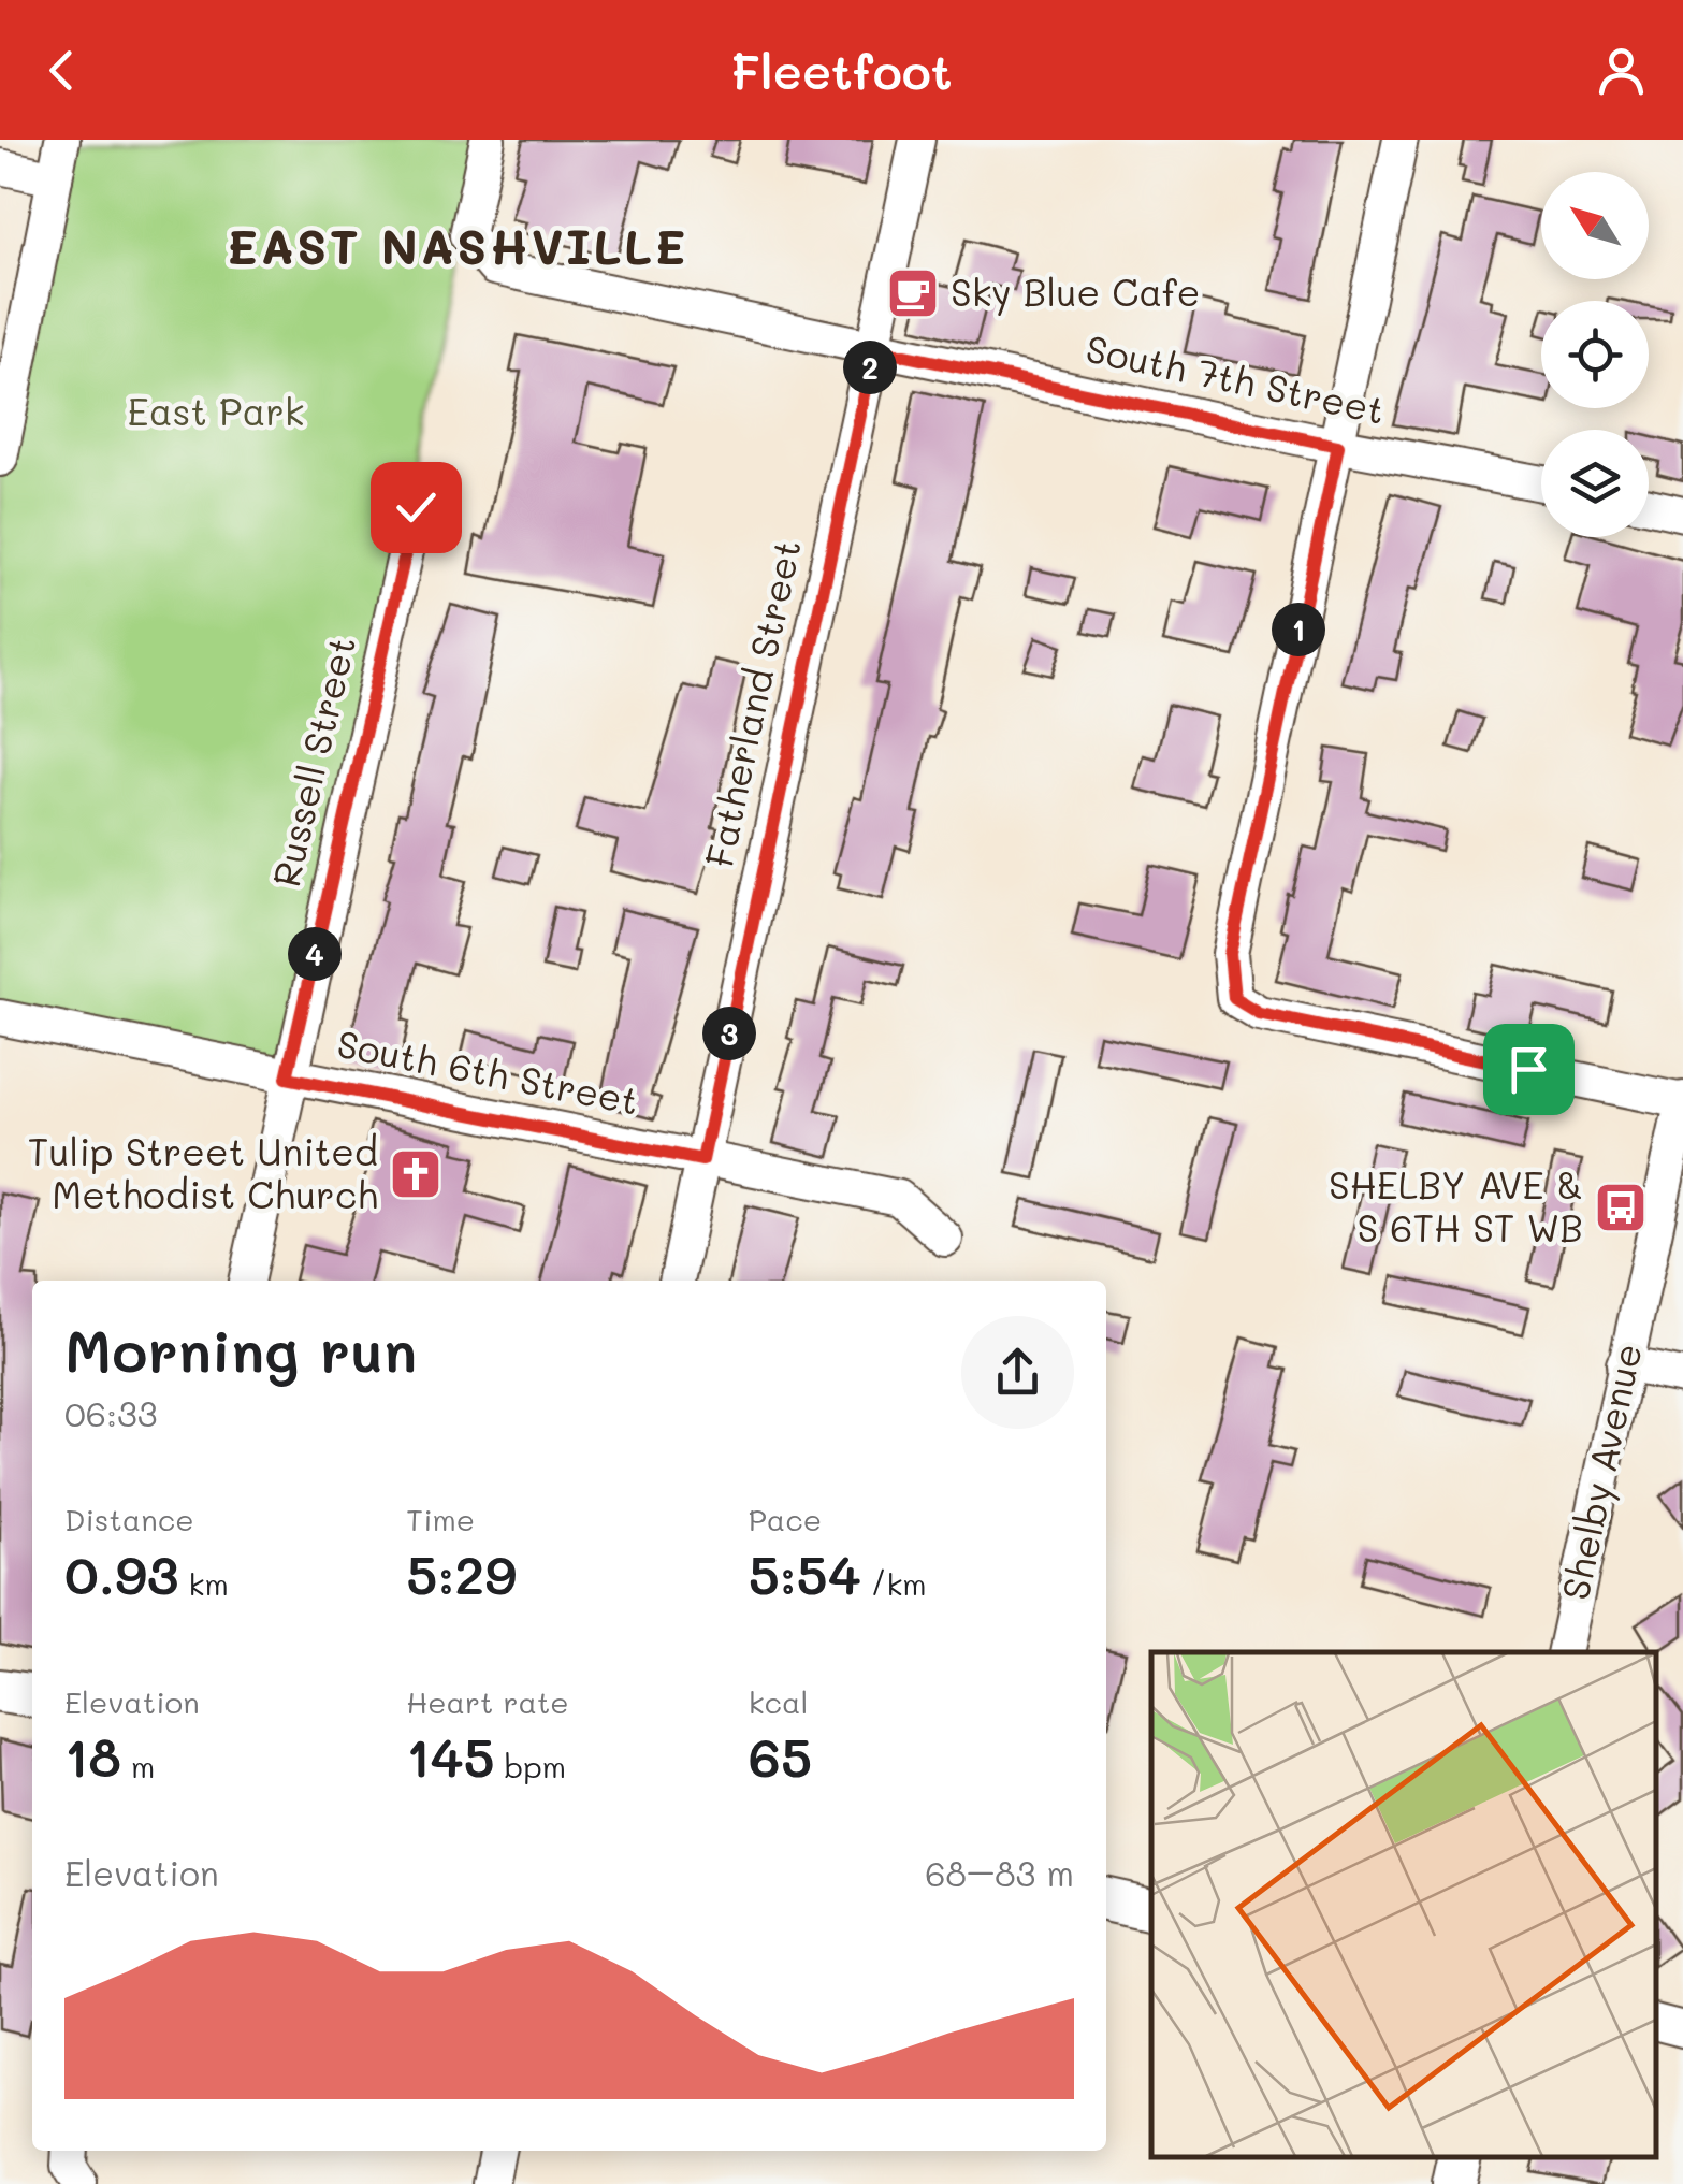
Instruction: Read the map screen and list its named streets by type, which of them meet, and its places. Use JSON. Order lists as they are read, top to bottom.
{
  "streets": {
    "street": [
      "South 7th Street",
      "Fatherland Street",
      "Russell Street",
      "South 6th Street",
      "Shelby Avenue"
    ]
  },
  "crossings": [
    ["South 7th Street", "Fatherland Street"],
    ["Fatherland Street", "South 6th Street"],
    ["Russell Street", "South 6th Street"]
  ],
  "districts": ["EAST NASHVILLE"],
  "parks": ["East Park"],
  "places": {
    "cafe": ["Sky Blue Cafe"],
    "church": ["Tulip Street United Methodist Church"],
    "bus stop": ["SHELBY AVE & S 6TH ST WB"]
  },
  "north": "top left",
  "page": {
    "header": "Fleetfoot",
    "pins": [
      "2",
      "1",
      "4",
      "3"
    ],
    "heading": ["Morning run", "06:33"],
    "stats": [
      ["Distance", "0.93 km"],
      ["Time", "5:29"],
      ["Pace", "5:54 /km"],
      ["Elevation", "18 m"],
      ["Heart rate", "145 bpm"],
      ["kcal", "65"]
    ],
    "chart": ["Elevation", "68–83 m"]
  }
}
